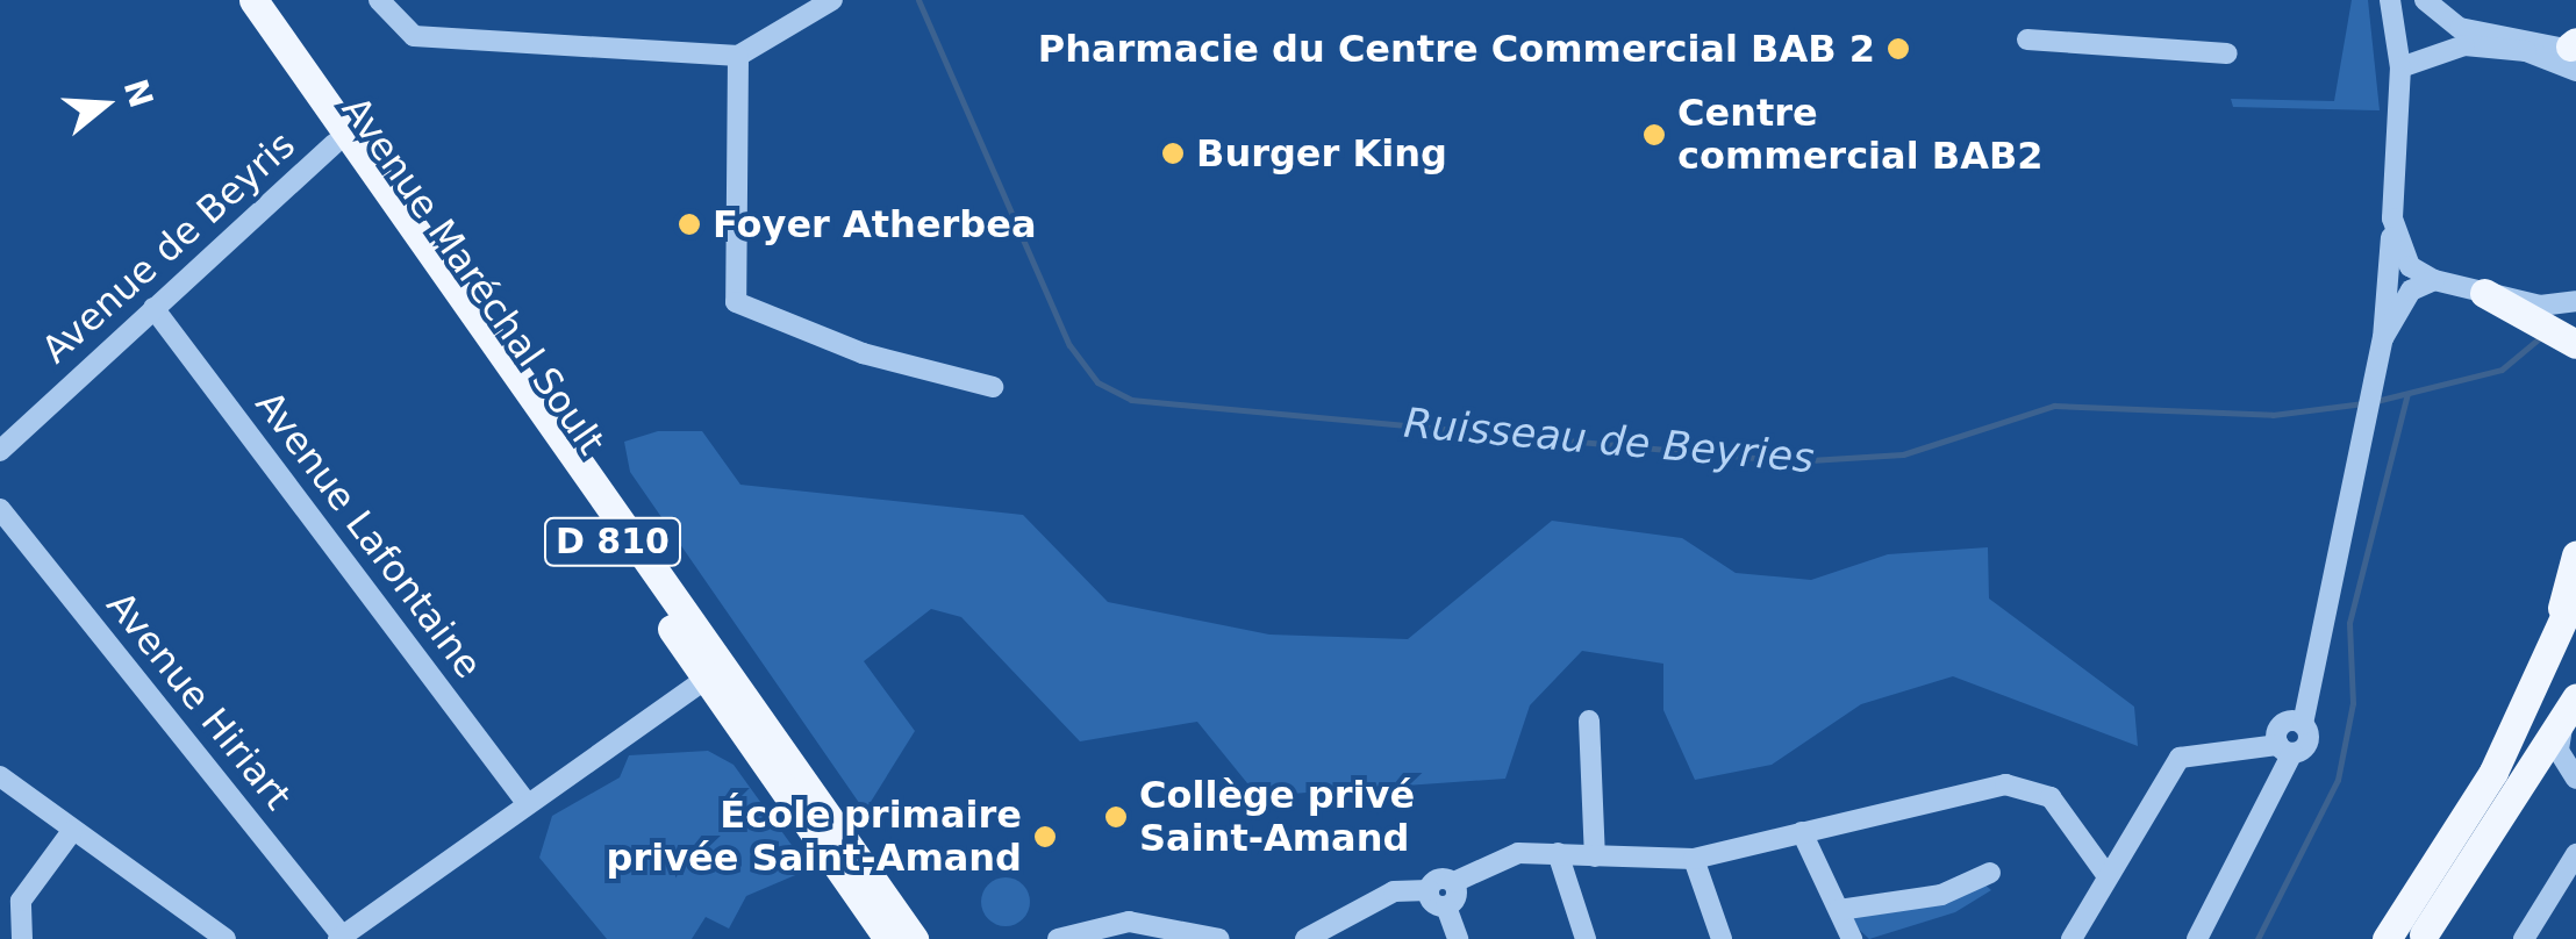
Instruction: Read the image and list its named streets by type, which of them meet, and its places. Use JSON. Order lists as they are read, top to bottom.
{
  "streets": {
    "main road": ["Avenue Maréchal Soult", "D 810"],
    "street": ["Avenue de Beyris", "Avenue Lafontaine", "Avenue Hiriart"]
  },
  "crossings": [
    ["Avenue de Beyris", "Avenue Maréchal Soult"],
    ["Avenue de Beyris", "Avenue Lafontaine"],
    ["Avenue de Beyris", "D 810"],
    ["Avenue Maréchal Soult", "D 810"]
  ],
  "water": ["Ruisseau de Beyries"],
  "places": [
    "Pharmacie du Centre Commercial BAB 2",
    "Centre commercial BAB2",
    "Burger King",
    "Foyer Atherbea",
    "Collège privé Saint-Amand",
    "École primaire privée Saint-Amand"
  ],
  "north": "right"
}
